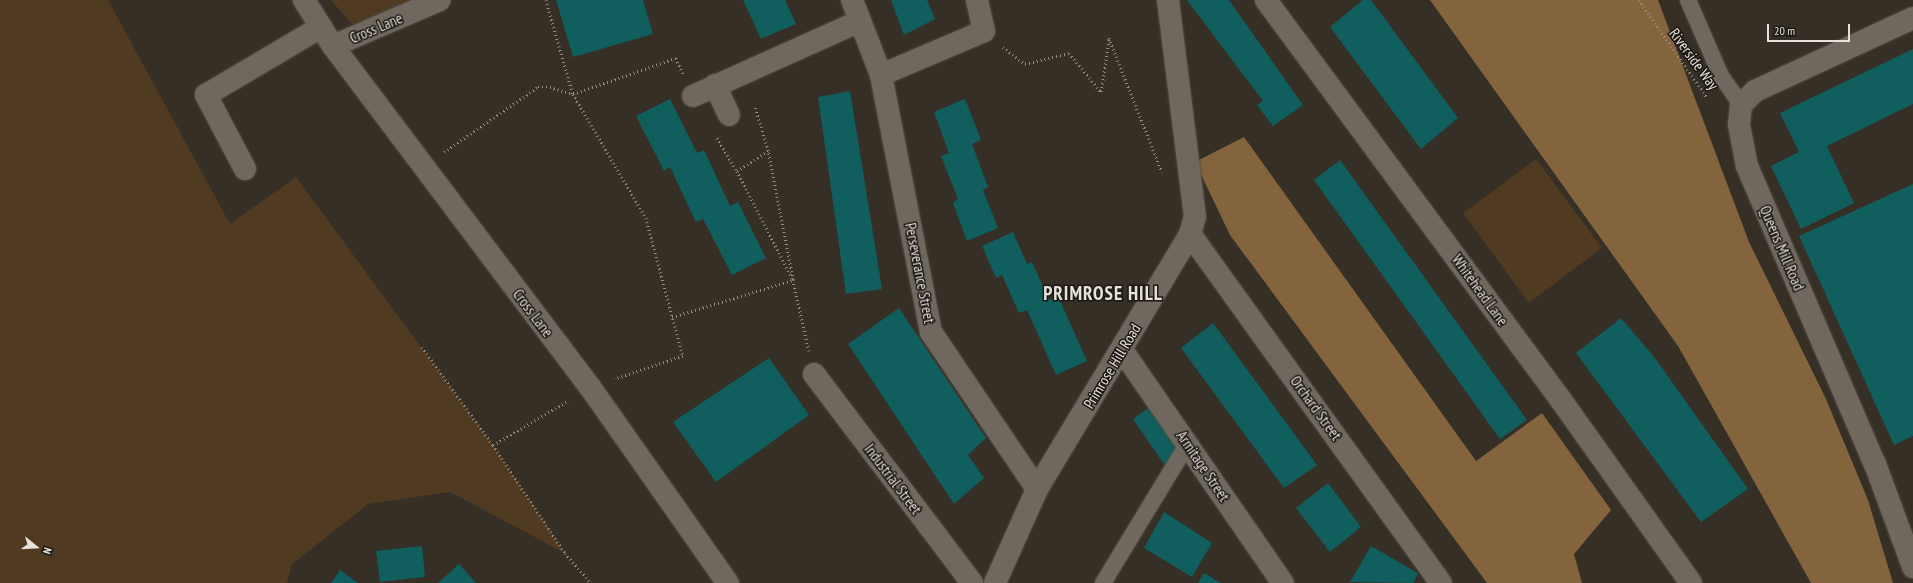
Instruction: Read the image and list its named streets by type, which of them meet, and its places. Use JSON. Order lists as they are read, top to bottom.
{
  "streets": {
    "street": [
      "Cross Lane",
      "Queens Mill Road",
      "Perseverance Street",
      "Whitehead Lane",
      "Primrose Hill Road",
      "Orchard Street",
      "Armitage Street",
      "Industrial Street"
    ],
    "path": ["Riverside Way"]
  },
  "crossings": [
    ["Riverside Way", "Queens Mill Road"],
    ["Perseverance Street", "Primrose Hill Road"],
    ["Primrose Hill Road", "Orchard Street"],
    ["Primrose Hill Road", "Armitage Street"]
  ],
  "districts": ["PRIMROSE HILL"],
  "scale_bar": "20 m",
  "north": "right"
}
